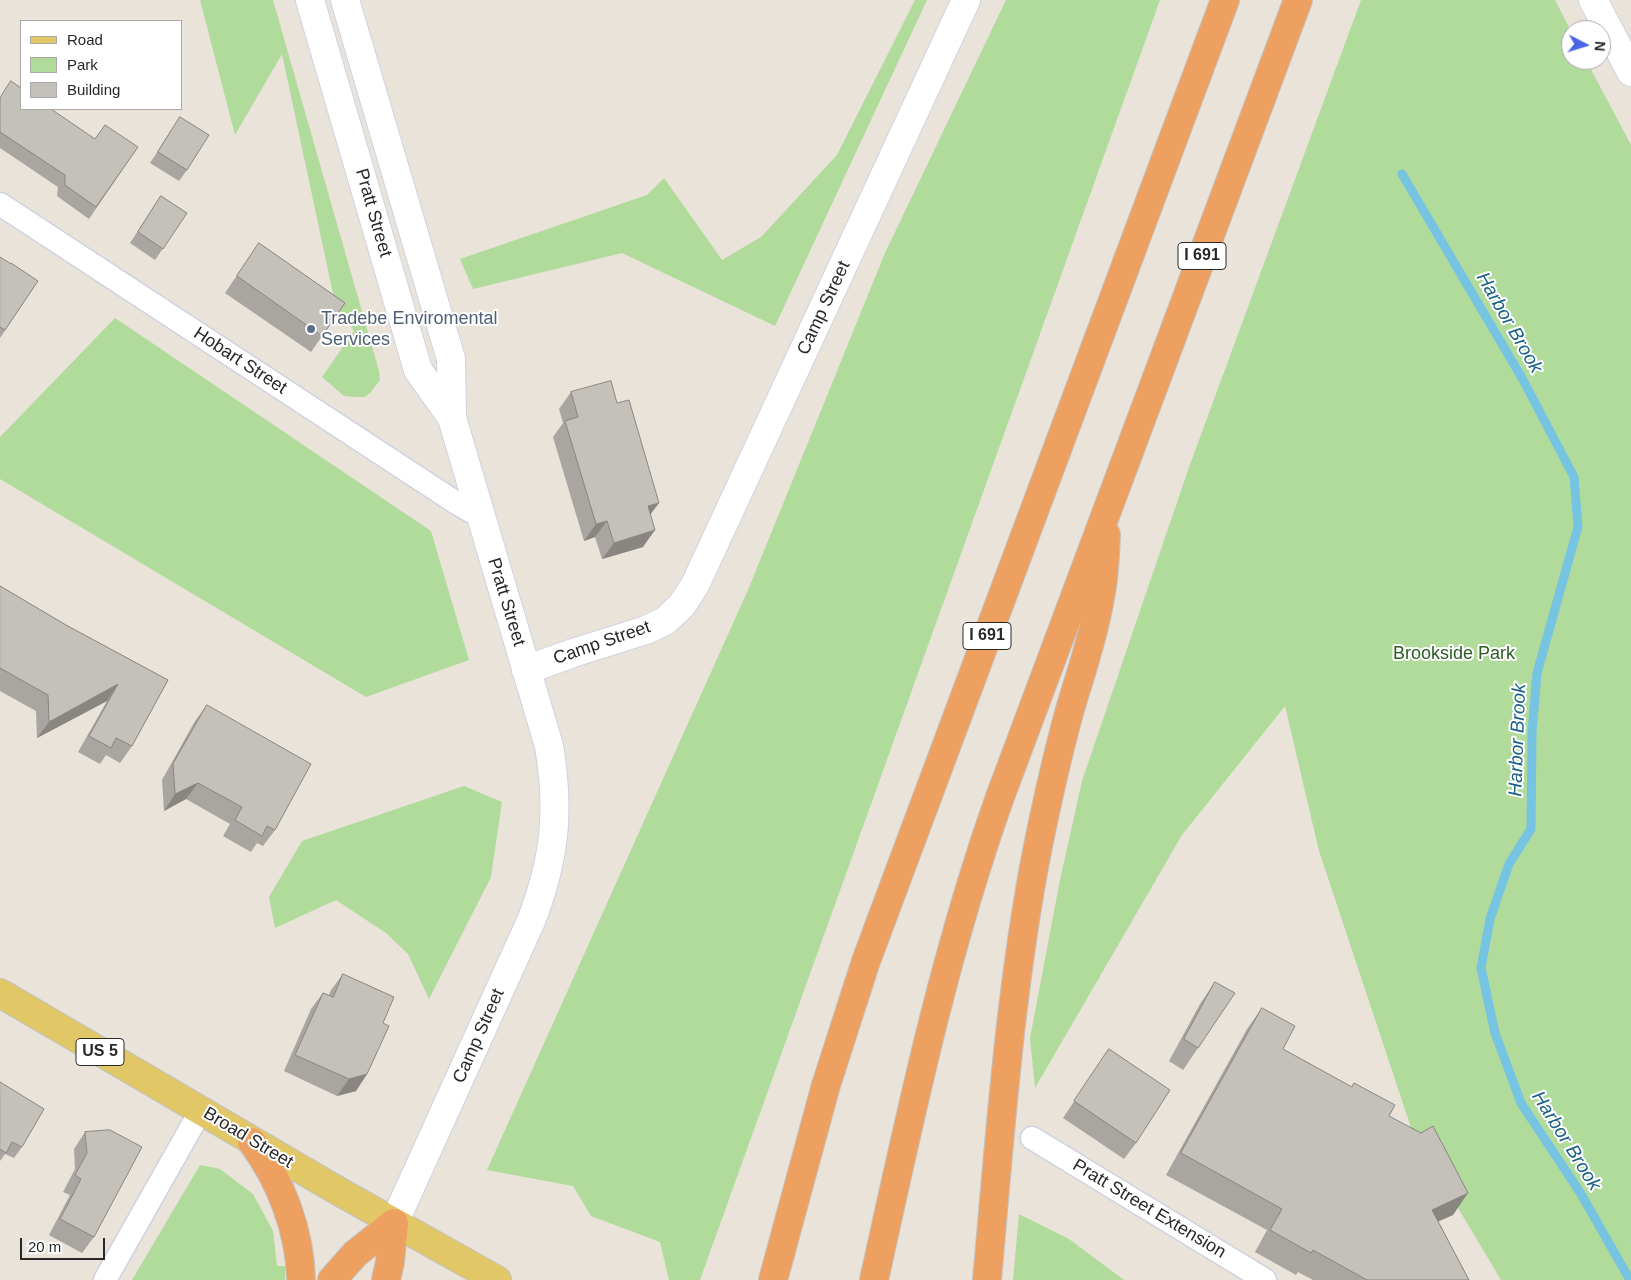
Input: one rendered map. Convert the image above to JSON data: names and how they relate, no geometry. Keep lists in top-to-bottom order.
{
  "streets": {
    "highway": ["I 691"],
    "main road": ["US 5", "Broad Street"],
    "street": [
      "Pratt Street",
      "Camp Street",
      "Hobart Street",
      "Pratt Street Extension"
    ]
  },
  "crossings": [
    ["Pratt Street", "Camp Street"],
    ["Pratt Street", "Hobart Street"],
    ["Camp Street", "Broad Street"]
  ],
  "water": ["Harbor Brook"],
  "parks": ["Brookside Park"],
  "places": ["Tradebe Enviromental Services"],
  "legend": ["Road", "Park", "Building"],
  "scale_bar": "20 m",
  "north": "right"
}
